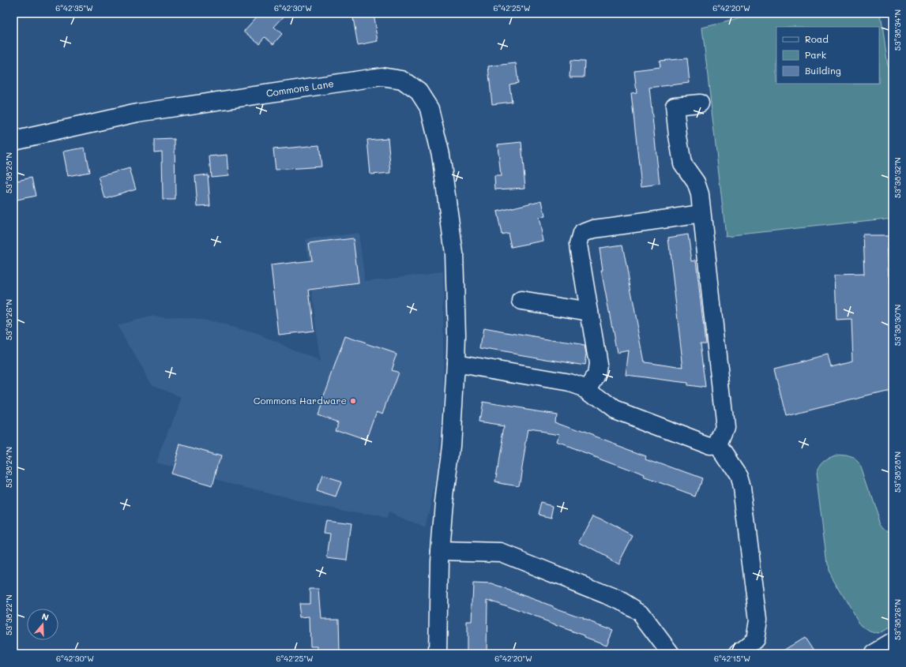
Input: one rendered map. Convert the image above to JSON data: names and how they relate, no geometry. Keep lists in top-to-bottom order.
{
  "streets": {
    "street": ["Commons Lane"]
  },
  "places": ["Commons Hardware"],
  "legend": ["Road", "Park", "Building"],
  "north": "top",
  "coordinates": [
    "6°42'35\"W",
    "6°42'30\"W",
    "6°42'25\"W",
    "6°42'20\"W",
    "53°38'34\"N",
    "53°38'28\"N",
    "53°38'32\"N",
    "53°38'26\"N",
    "53°38'30\"N",
    "53°38'24\"N",
    "53°38'22\"N",
    "6°42'15\"W"
  ]
}
